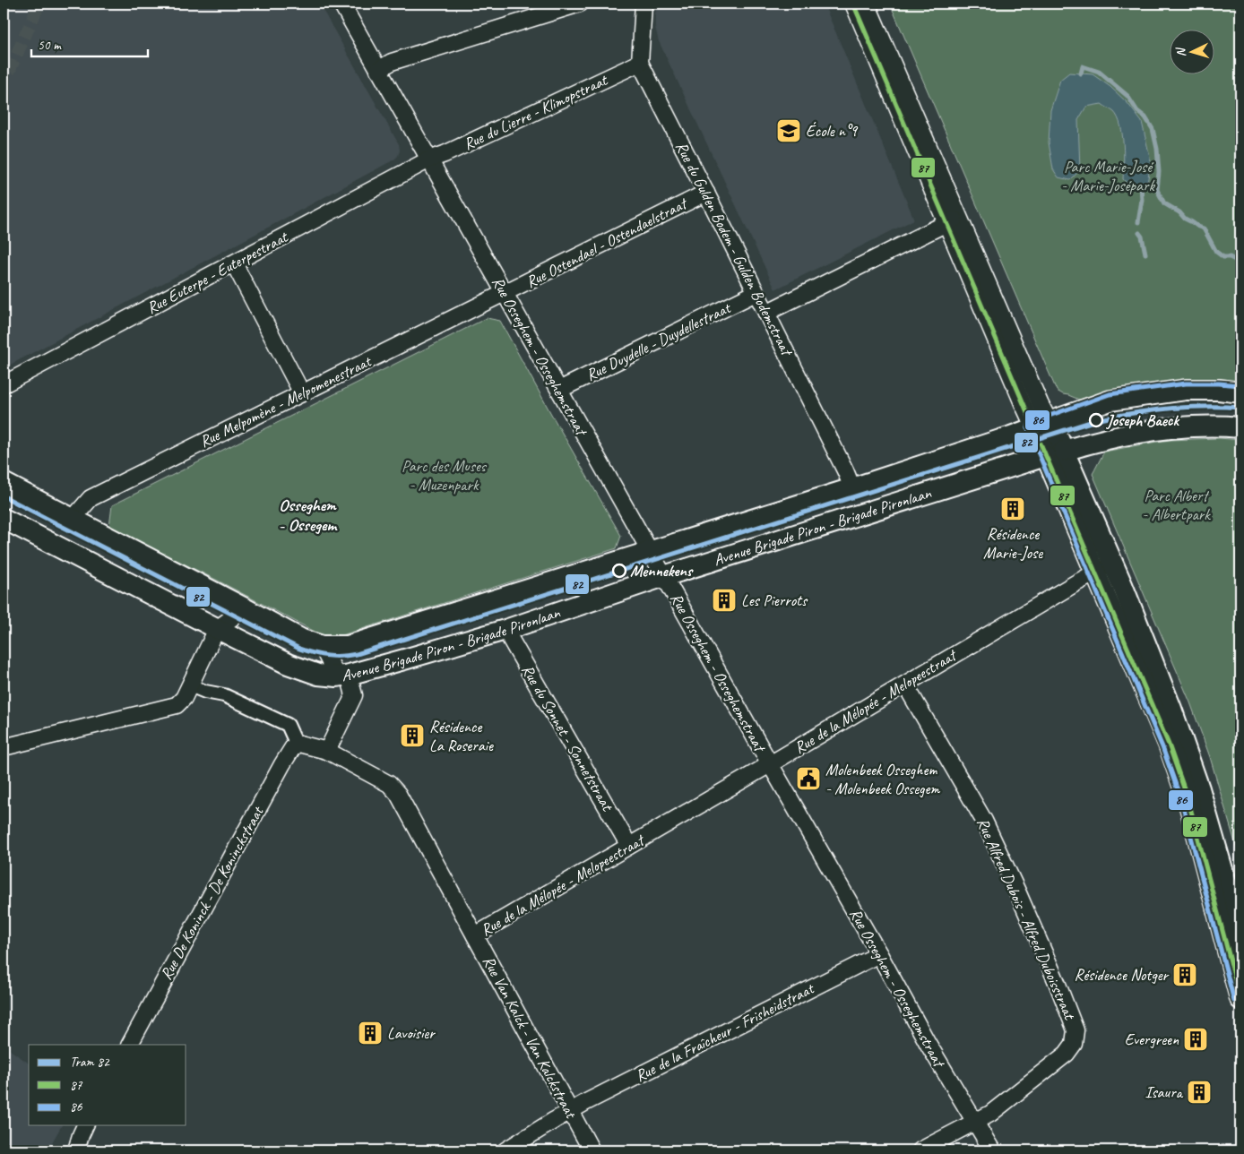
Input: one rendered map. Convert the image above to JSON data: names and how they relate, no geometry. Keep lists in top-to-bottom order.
{
  "streets": {
    "street": [
      "Rue du Lierre - Klimopstraat",
      "Rue Ostendael - Ostendaelstraat",
      "Rue du Gulden Bodem - Gulden Bodemstraat",
      "Rue Euterpe - Euterpestraat",
      "Rue Duydelle - Duydellestraat",
      "Rue Osseghem - Osseghemstraat",
      "Rue Melpomène - Melpomenestraat",
      "Avenue Brigade Piron - Brigade Pironlaan",
      "Rue de la Mélopée - Melopeestraat",
      "Rue du Sonnet - Sonnetstraat",
      "Rue De Koninck - De Koninckstraat",
      "Rue Alfred Dubois - Alfred Duboisstraat",
      "Rue de la Fraîcheur - Frisheidstraat",
      "Rue Van Kalck - Van Kalckstraat"
    ]
  },
  "crossings": [
    ["Rue du Lierre - Klimopstraat", "Rue du Gulden Bodem - Gulden Bodemstraat"],
    ["Rue du Lierre - Klimopstraat", "Rue Euterpe - Euterpestraat"],
    ["Rue du Lierre - Klimopstraat", "Rue Osseghem - Osseghemstraat"],
    ["Rue Ostendael - Ostendaelstraat", "Rue du Gulden Bodem - Gulden Bodemstraat"],
    ["Rue Ostendael - Ostendaelstraat", "Rue Osseghem - Osseghemstraat"],
    ["Rue Ostendael - Ostendaelstraat", "Rue Melpomène - Melpomenestraat"],
    ["Rue du Gulden Bodem - Gulden Bodemstraat", "Rue Duydelle - Duydellestraat"],
    ["Rue du Gulden Bodem - Gulden Bodemstraat", "Avenue Brigade Piron - Brigade Pironlaan"],
    ["Rue Euterpe - Euterpestraat", "Rue Osseghem - Osseghemstraat"],
    ["Rue Duydelle - Duydellestraat", "Rue Osseghem - Osseghemstraat"],
    ["Rue Osseghem - Osseghemstraat", "Rue Melpomène - Melpomenestraat"],
    ["Rue Osseghem - Osseghemstraat", "Avenue Brigade Piron - Brigade Pironlaan"],
    ["Rue Osseghem - Osseghemstraat", "Rue de la Mélopée - Melopeestraat"],
    ["Rue Osseghem - Osseghemstraat", "Rue Alfred Dubois - Alfred Duboisstraat"],
    ["Rue Osseghem - Osseghemstraat", "Rue de la Fraîcheur - Frisheidstraat"],
    ["Rue Melpomène - Melpomenestraat", "Avenue Brigade Piron - Brigade Pironlaan"],
    ["Avenue Brigade Piron - Brigade Pironlaan", "Rue du Sonnet - Sonnetstraat"],
    ["Rue de la Mélopée - Melopeestraat", "Rue du Sonnet - Sonnetstraat"],
    ["Rue de la Mélopée - Melopeestraat", "Rue Alfred Dubois - Alfred Duboisstraat"],
    ["Rue de la Mélopée - Melopeestraat", "Rue Van Kalck - Van Kalckstraat"],
    ["Rue de la Fraîcheur - Frisheidstraat", "Rue Van Kalck - Van Kalckstraat"]
  ],
  "districts": ["Osseghem - Ossegem"],
  "parks": ["Parc Marie-José - Marie-Josépark", "Parc des Muses - Muzenpark", "Parc Albert - Albertpark"],
  "places": {
    "school or university": ["École n°9"],
    "other": ["Joseph Baeck", "Mennekens"],
    "building": [
      "Résidence Marie-Jose",
      "Les Pierrots",
      "Résidence La Roseraie",
      "Résidence Notger",
      "Lavoisier",
      "Evergreen",
      "Isaura"
    ],
    "public building": ["Molenbeek Osseghem - Molenbeek Ossegem"]
  },
  "lines": ["transit line 87", "transit line 86", "tram line 82"],
  "legend": ["Tram 82", "87", "86"],
  "scale_bar": "50 m",
  "north": "left"
}
